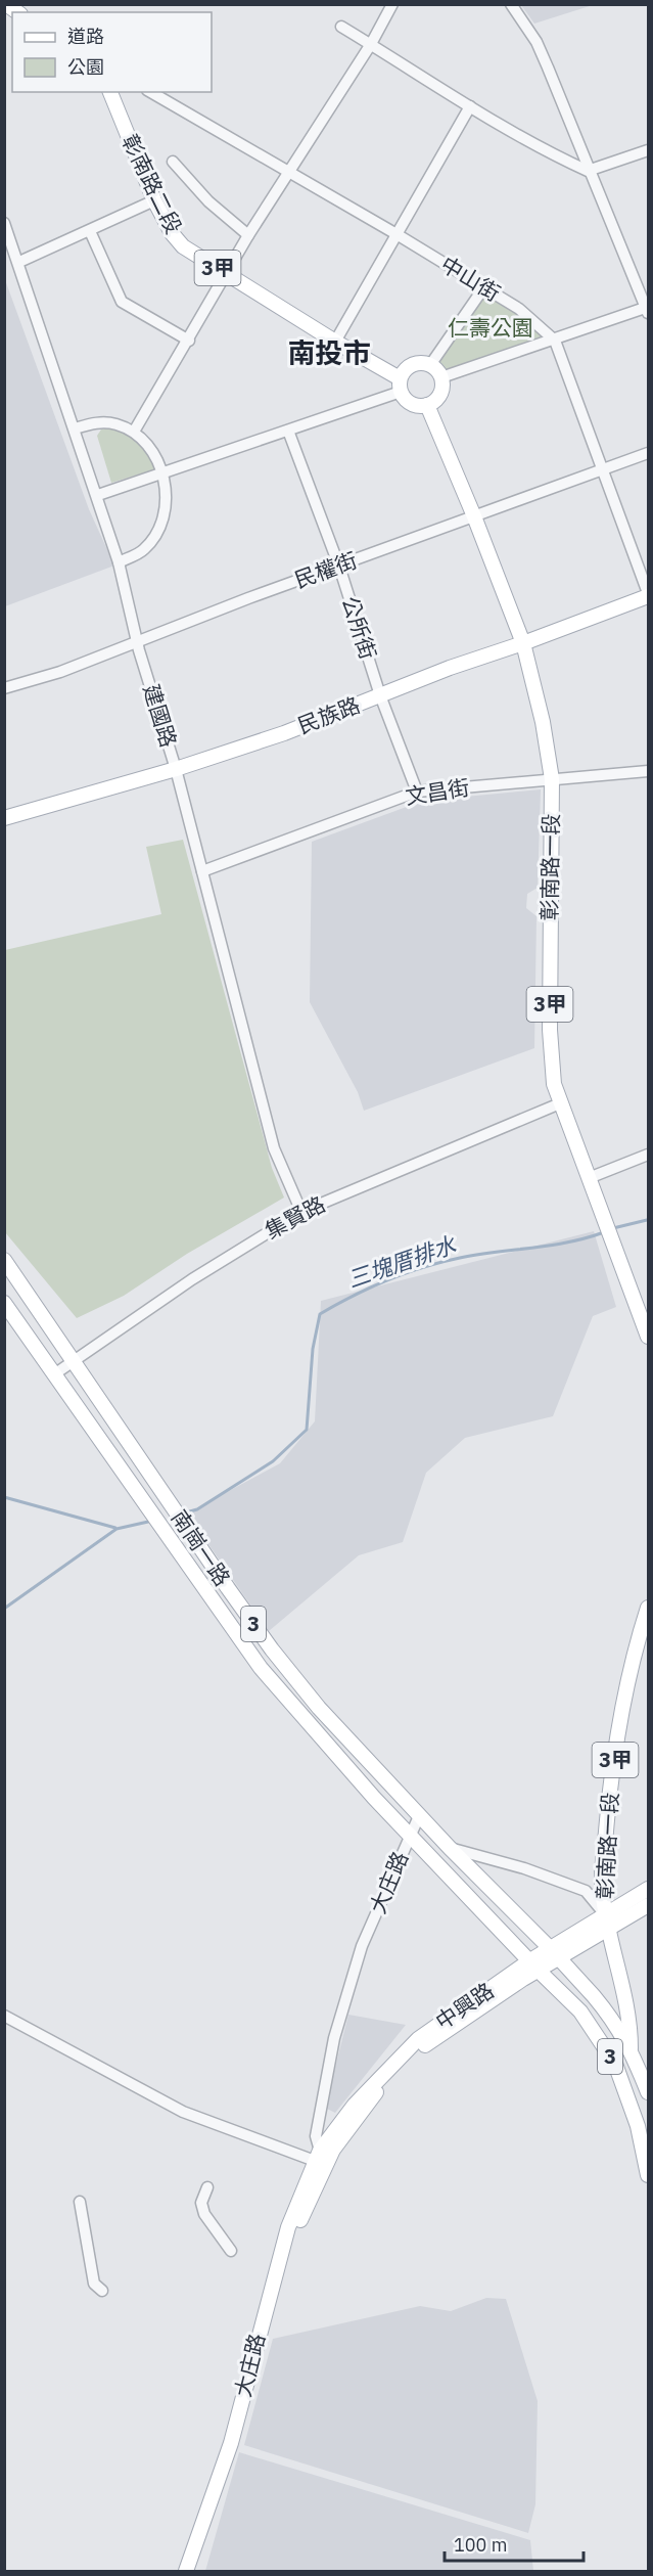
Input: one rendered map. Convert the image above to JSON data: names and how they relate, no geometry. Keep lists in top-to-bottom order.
{
  "streets": {
    "main road": [
      "彰南路二段",
      "3甲",
      "民族路",
      "彰南路一段",
      "南崗一路",
      "3",
      "大庄路",
      "中興路"
    ],
    "street": [
      "中山街",
      "民權街",
      "公所街",
      "建國路",
      "文昌街",
      "集賢路"
    ]
  },
  "crossings": [
    ["彰南路二段", "3甲"],
    ["3甲", "民權街"],
    ["3甲", "彰南路一段"],
    ["中山街", "民權街"],
    ["中山街", "民族路"],
    ["民權街", "公所街"],
    ["民權街", "建國路"],
    ["民權街", "彰南路一段"],
    ["公所街", "民族路"],
    ["公所街", "文昌街"],
    ["建國路", "民族路"],
    ["建國路", "文昌街"],
    ["建國路", "集賢路"],
    ["民族路", "彰南路一段"],
    ["文昌街", "彰南路一段"],
    ["彰南路一段", "集賢路"],
    ["彰南路一段", "南崗一路"],
    ["彰南路一段", "中興路"],
    ["集賢路", "南崗一路"],
    ["南崗一路", "3"],
    ["南崗一路", "大庄路"],
    ["南崗一路", "中興路"],
    ["3", "中興路"],
    ["大庄路", "中興路"]
  ],
  "districts": ["南投市"],
  "water": ["三塊厝排水"],
  "parks": ["仁壽公園"],
  "legend": ["道路", "公園"],
  "scale_bar": "100 m"
}
